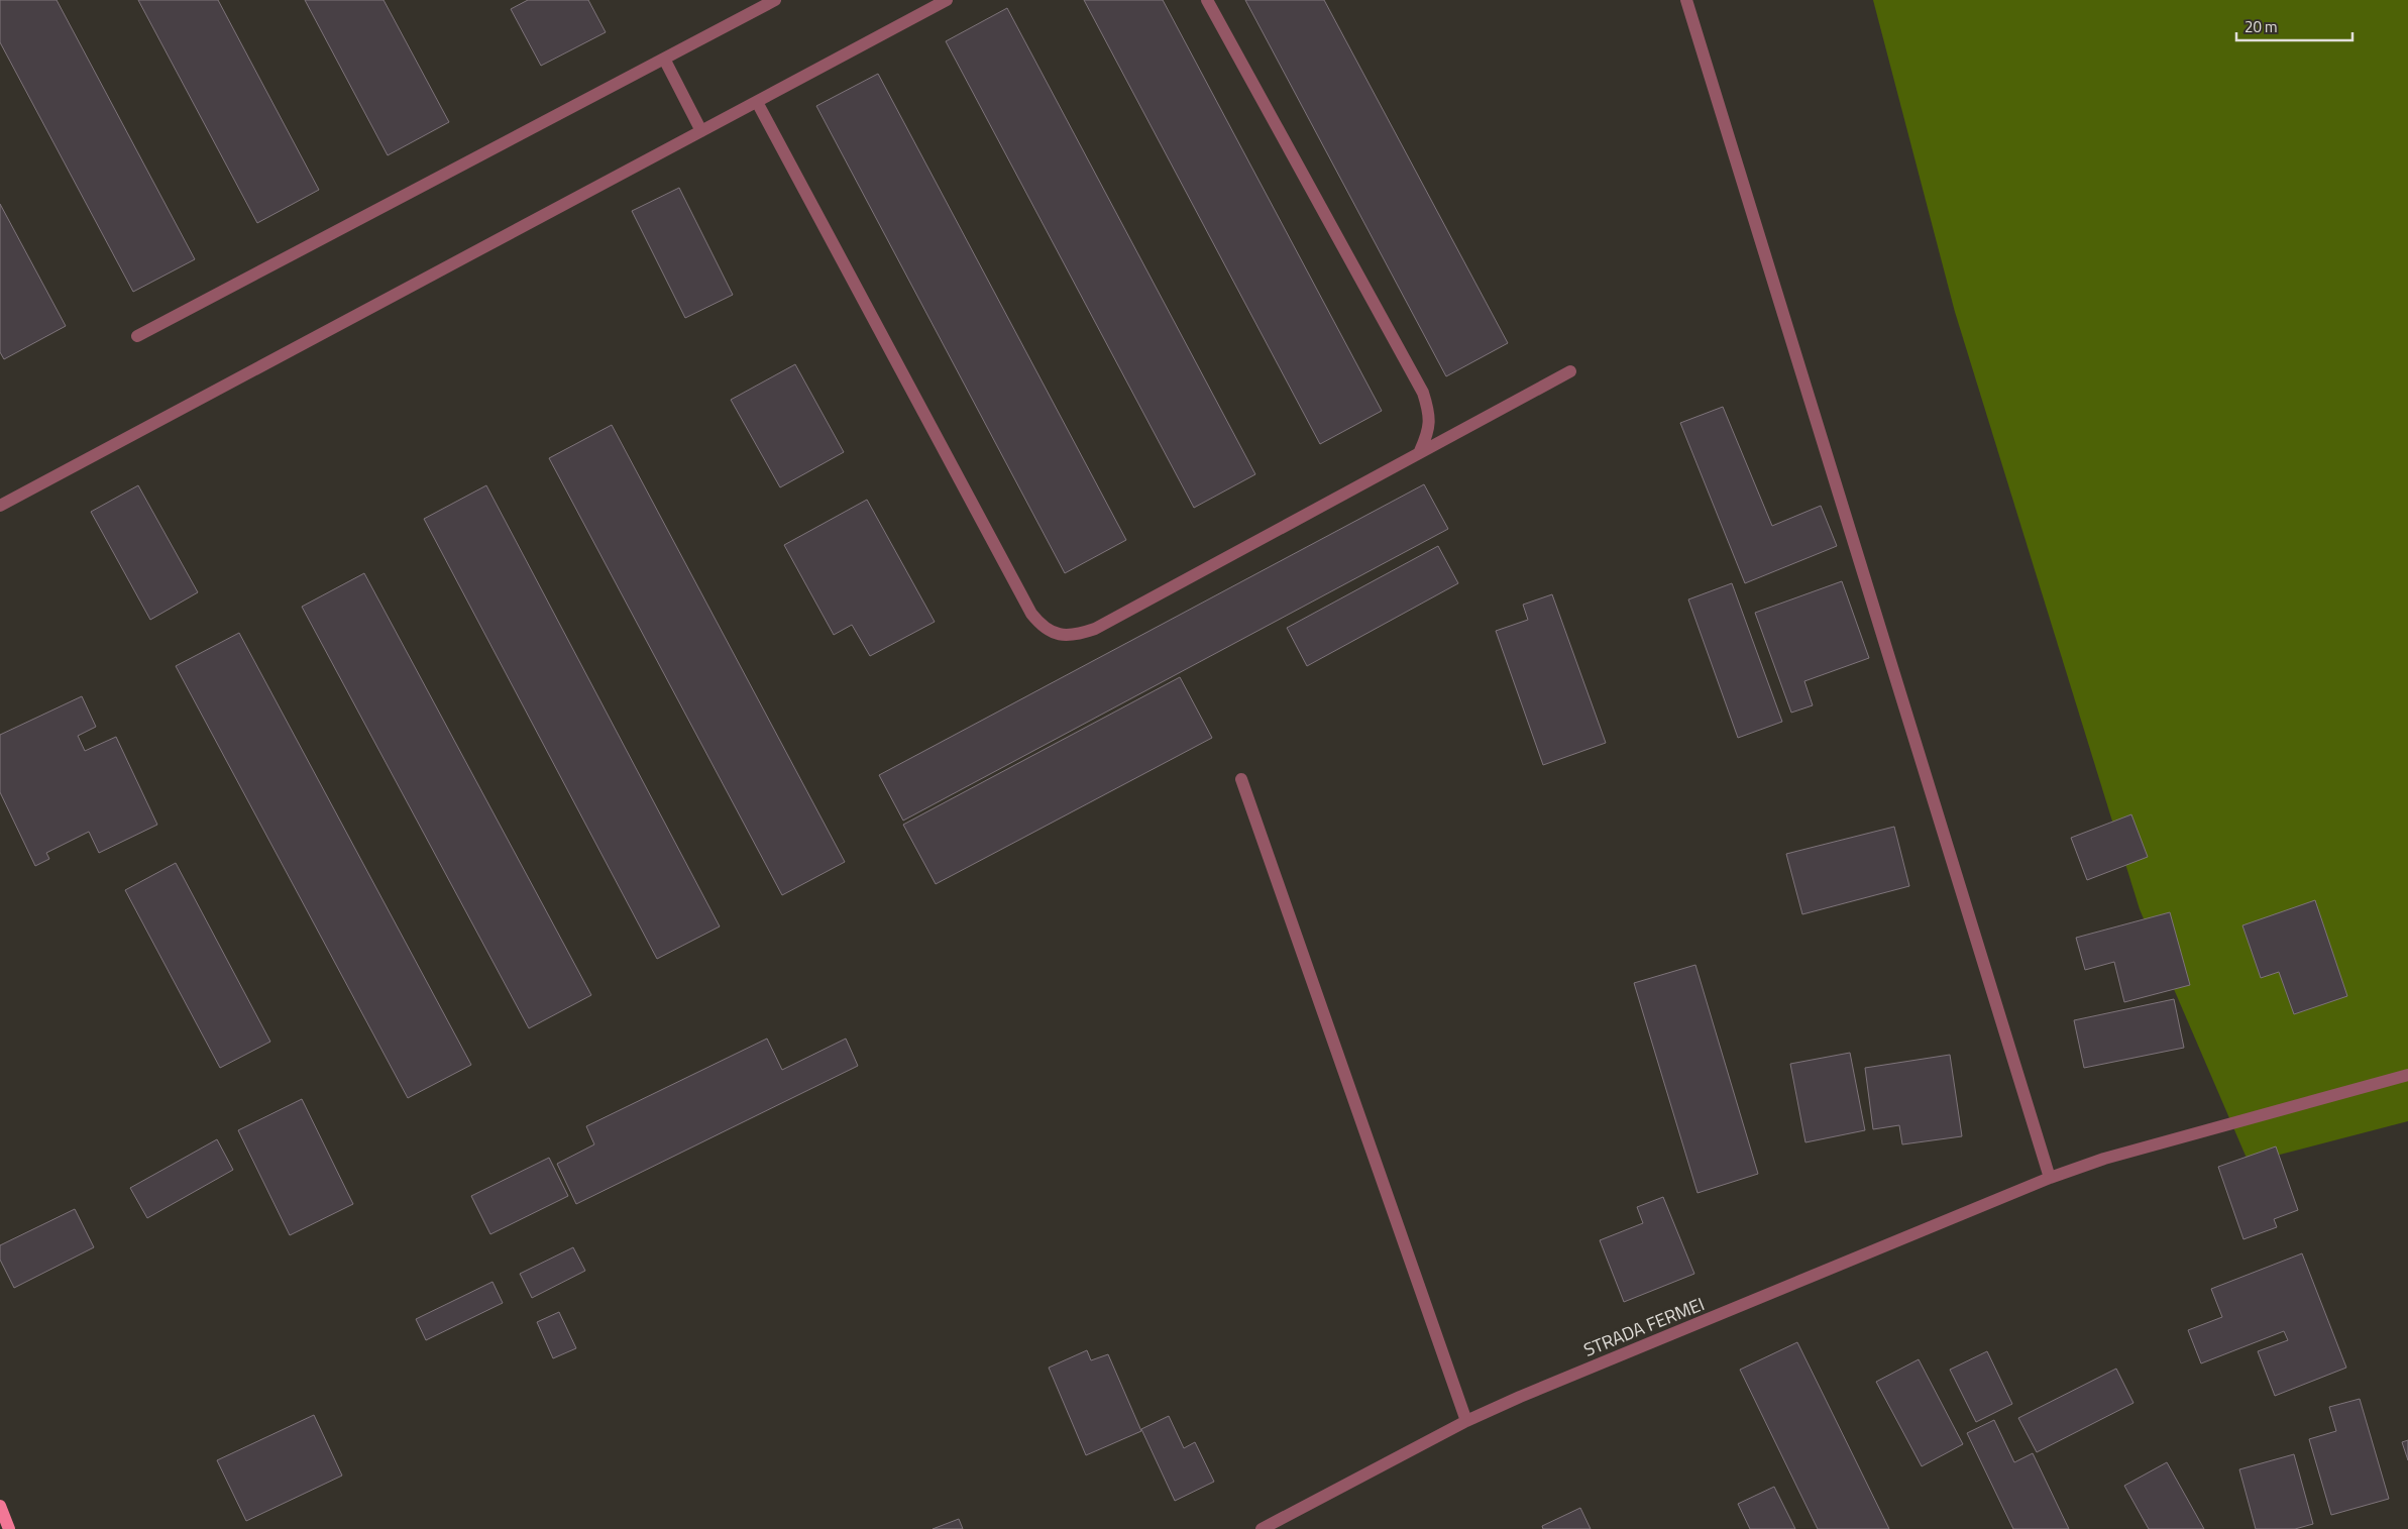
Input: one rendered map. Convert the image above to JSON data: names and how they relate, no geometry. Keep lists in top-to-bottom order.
{
  "streets": {
    "street": ["STRADA FERMEI"]
  },
  "scale_bar": "20 m"
}
